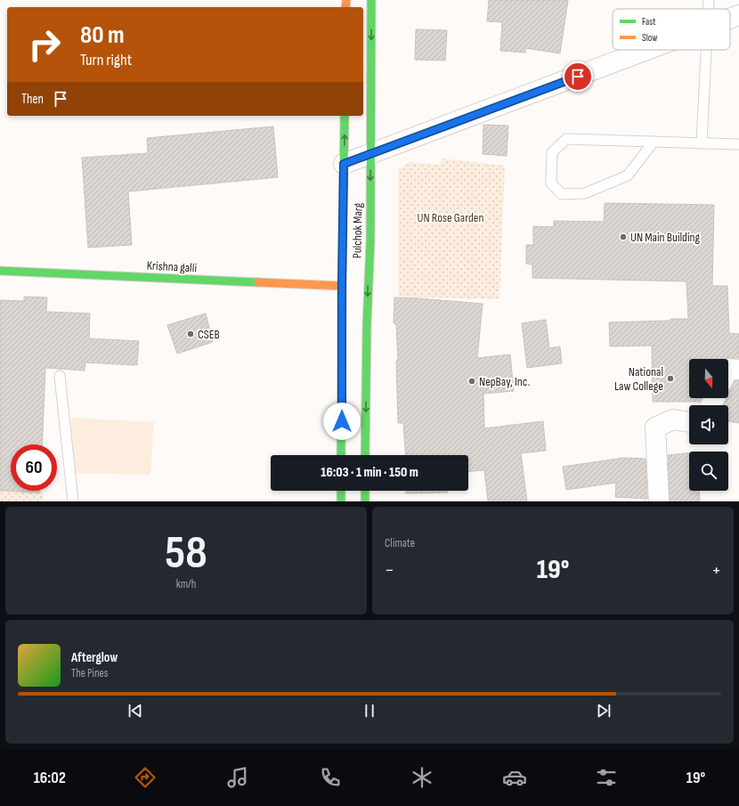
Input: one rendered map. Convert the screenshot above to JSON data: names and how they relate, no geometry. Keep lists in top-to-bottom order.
{
  "streets": {
    "main road": ["Pulchok Marg", "Krishna galli"]
  },
  "crossings": [
    ["Pulchok Marg", "Krishna galli"]
  ],
  "parks": ["UN Rose Garden"],
  "places": [
    "UN Main Building",
    "CSEB",
    "National Law College",
    "NepBay, Inc."
  ],
  "legend": ["Fast", "Slow"],
  "north": "bottom",
  "page": {
    "turn": ["80 m", "Turn right"],
    "then": "Then",
    "limit": "60",
    "trip": "16:03 · 1 min · 150 m",
    "tile": [
      ["58", "km/h"],
      "Climate"
    ],
    "heat": ["−", "19°", "+"],
    "song": ["Afterglow", "The Pines"],
    "tabs": ["16:02", "19°"]
  }
}
